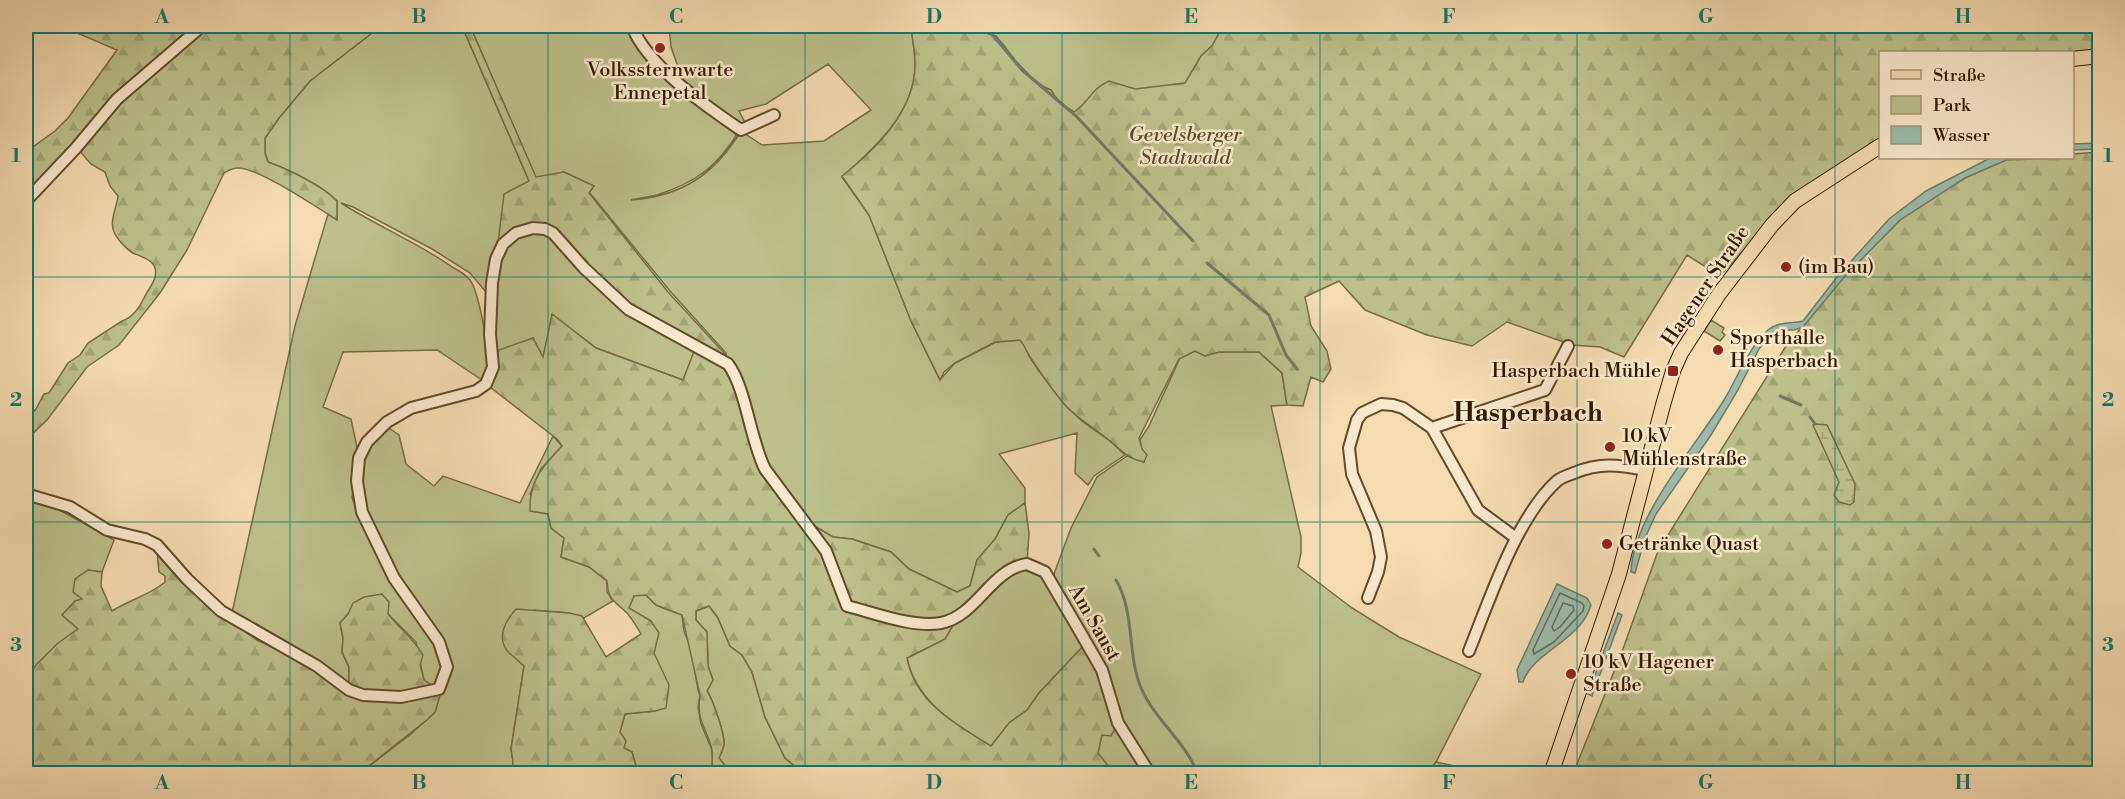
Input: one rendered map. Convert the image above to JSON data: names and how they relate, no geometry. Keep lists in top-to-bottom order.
{
  "streets": {
    "main road": ["Hagener Straße"],
    "street": ["Am Saust"]
  },
  "districts": ["Hasperbach"],
  "parks": ["Gevelsberger Stadtwald"],
  "places": {
    "other": [
      "Volkssternwarte Ennepetal",
      "(im Bau)",
      "Sporthalle Hasperbach",
      "10 kV Mühlenstraße",
      "Getränke Quast",
      "10 kV Hagener Straße"
    ],
    "transit": ["Hasperbach Mühle"]
  },
  "legend": ["Straße", "Park", "Wasser"],
  "grid": {
    "columns": [
      "A",
      "B",
      "C",
      "D",
      "E",
      "F",
      "G",
      "H"
    ],
    "rows": ["1", "2", "3"]
  }
}
